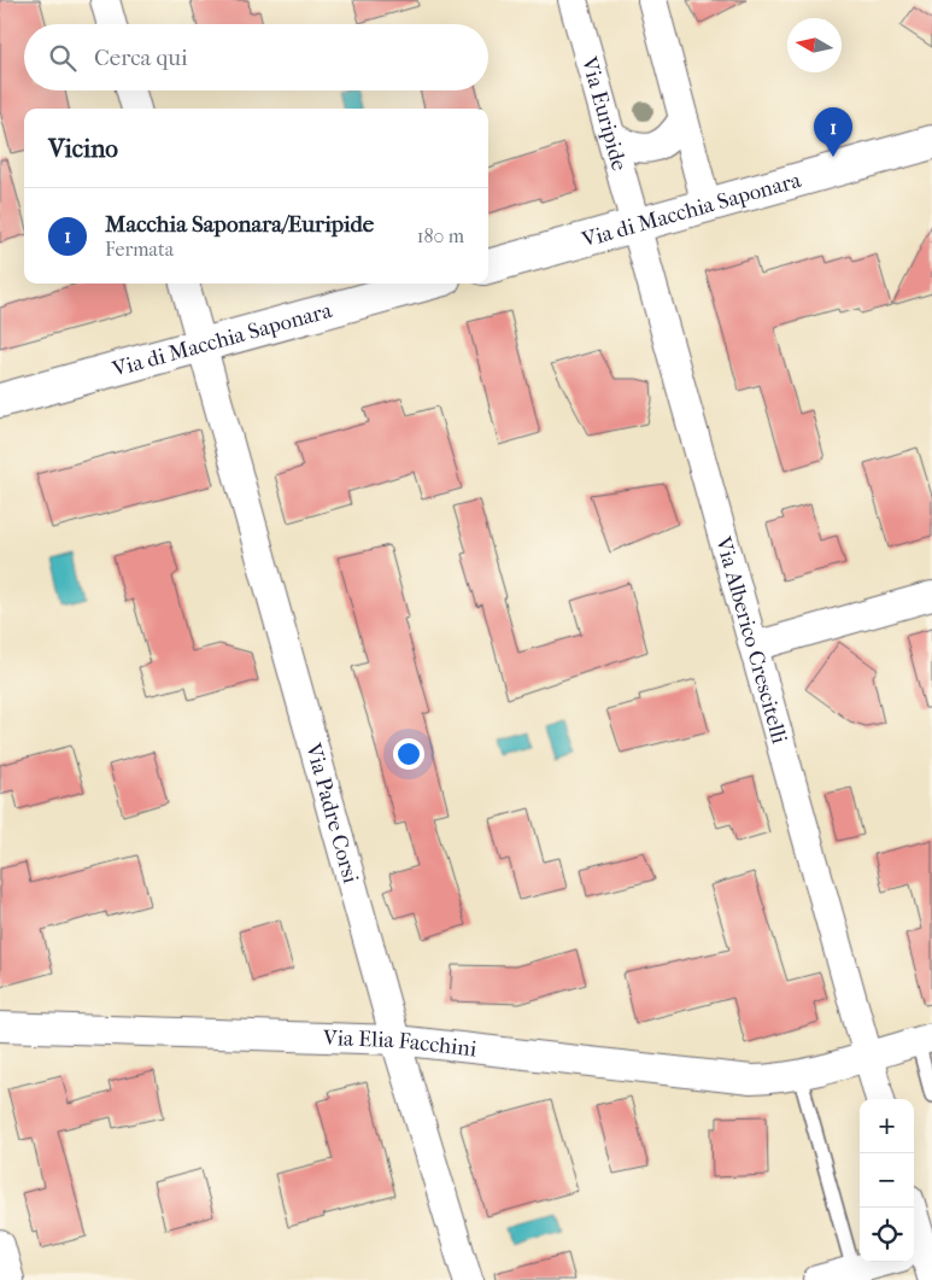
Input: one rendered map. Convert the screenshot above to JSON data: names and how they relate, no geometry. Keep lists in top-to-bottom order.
{
  "streets": {
    "street": [
      "Via Euripide",
      "Via di Macchia Saponara",
      "Via Alberico Crescitelli",
      "Via Padre Corsi",
      "Via Elia Facchini"
    ]
  },
  "crossings": [
    ["Via Euripide", "Via di Macchia Saponara"],
    ["Via Euripide", "Via Alberico Crescitelli"],
    ["Via di Macchia Saponara", "Via Alberico Crescitelli"],
    ["Via di Macchia Saponara", "Via Padre Corsi"],
    ["Via Alberico Crescitelli", "Via Elia Facchini"],
    ["Via Padre Corsi", "Via Elia Facchini"]
  ],
  "north": "left",
  "page": {
    "search": "Cerca qui",
    "pins": "1",
    "heading": "Vicino",
    "list": [
      {
        "mark": "1",
        "name": "Macchia Saponara/Euripide",
        "note": "Fermata",
        "value": "180 m"
      }
    ],
    "map_buttons": ["+", "−"]
  }
}
